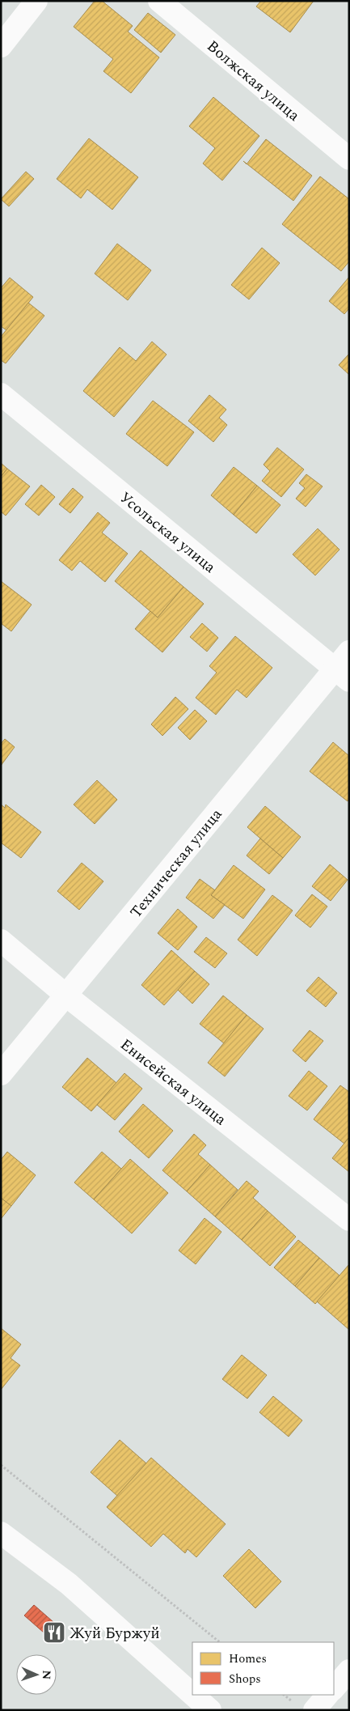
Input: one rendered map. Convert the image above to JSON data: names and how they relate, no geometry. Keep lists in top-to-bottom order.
{
  "streets": {
    "street": [
      "Волжская улица",
      "Усольская улица",
      "Техническая улица",
      "Енисейская улица"
    ]
  },
  "crossings": [
    ["Усольская улица", "Техническая улица"],
    ["Техническая улица", "Енисейская улица"]
  ],
  "places": {
    "restaurant": ["Жуй Буржуй"]
  },
  "legend": ["Homes", "Shops"],
  "north": "right"
}
